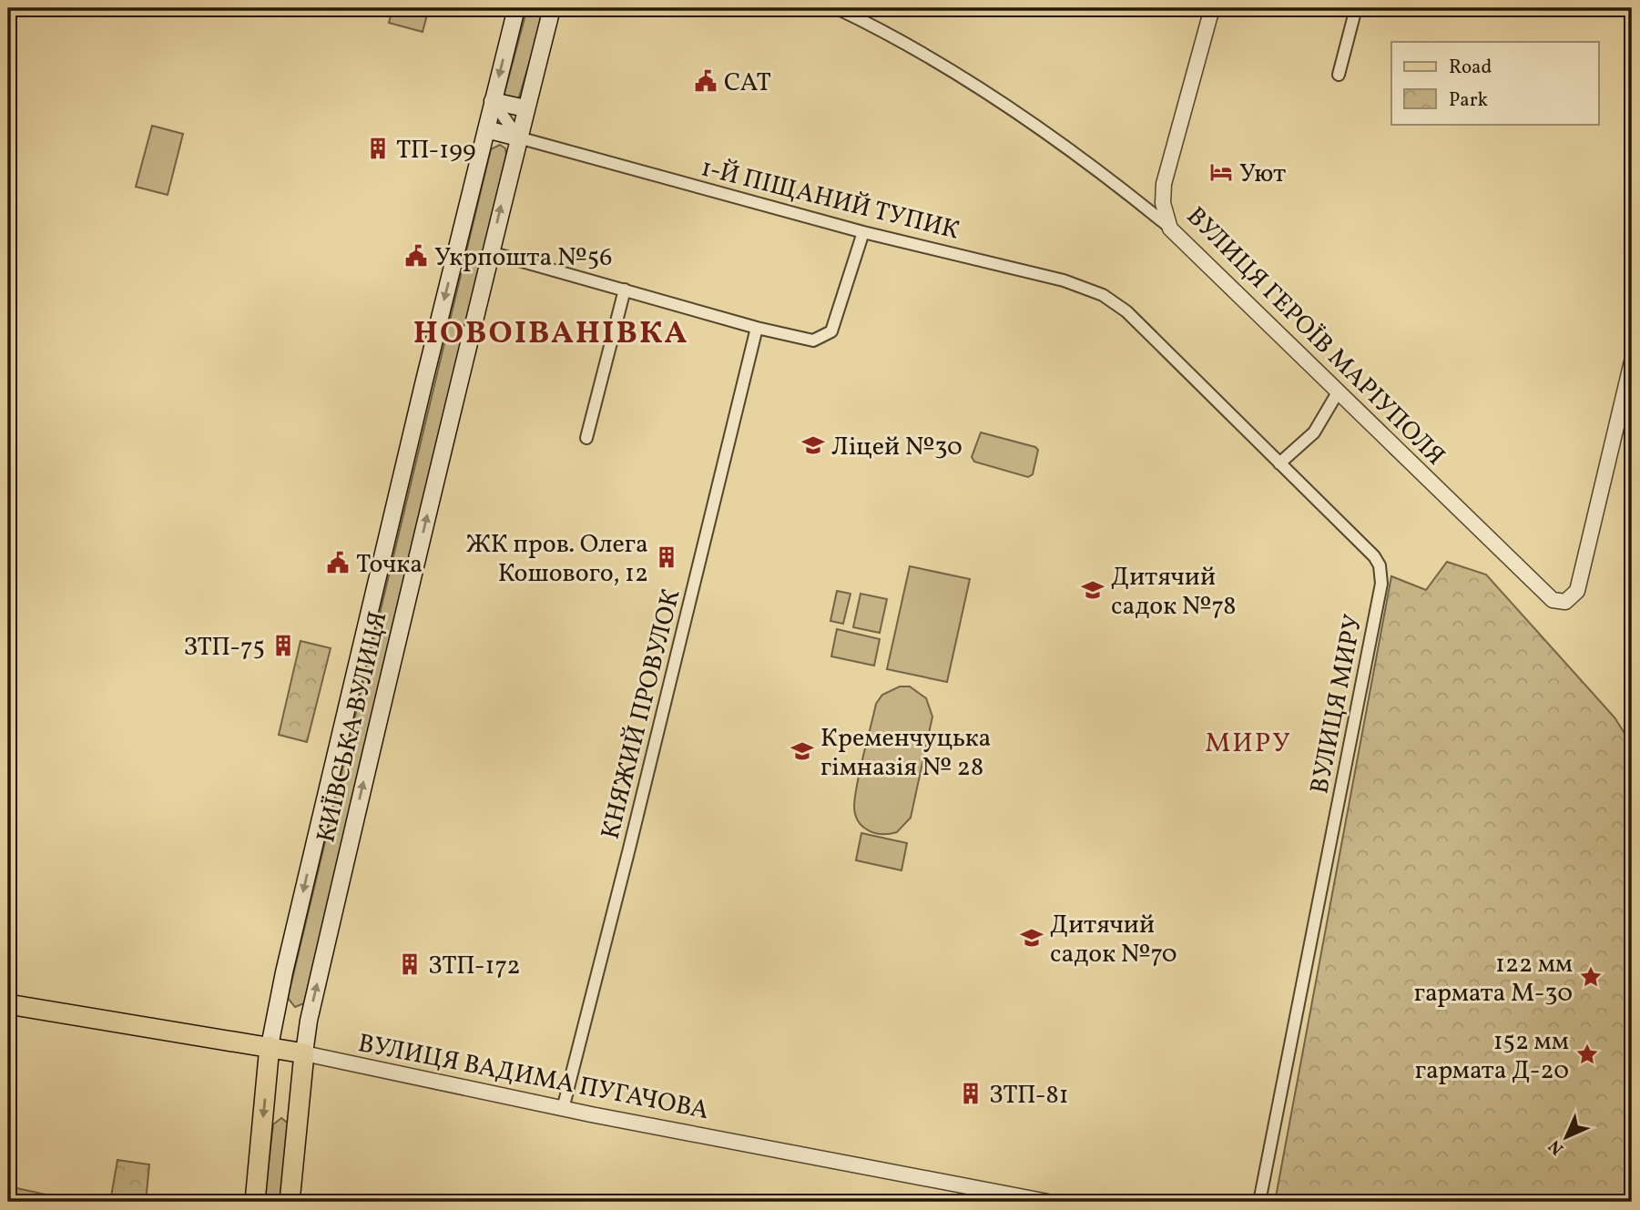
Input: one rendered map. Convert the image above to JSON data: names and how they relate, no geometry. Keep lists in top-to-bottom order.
{
  "streets": {
    "main road": ["КИЇВСЬКА ВУЛИЦЯ", "ВУЛИЦЯ ВАДИМА ПУГАЧОВА"],
    "street": [
      "1-Й ПІЩАНИЙ ТУПИК",
      "ВУЛИЦЯ ГЕРОЇВ МАРІУПОЛЯ",
      "ВУЛИЦЯ МИРУ",
      "КНЯЖИЙ ПРОВУЛОК"
    ]
  },
  "crossings": [
    ["1-Й ПІЩАНИЙ ТУПИК", "ВУЛИЦЯ МИРУ"],
    ["1-Й ПІЩАНИЙ ТУПИК", "КИЇВСЬКА ВУЛИЦЯ"],
    ["КНЯЖИЙ ПРОВУЛОК", "ВУЛИЦЯ ВАДИМА ПУГАЧОВА"],
    ["КИЇВСЬКА ВУЛИЦЯ", "ВУЛИЦЯ ВАДИМА ПУГАЧОВА"]
  ],
  "districts": ["НОВОІВАНІВКА", "МИРУ"],
  "places": {
    "public building": ["САТ", "Укрпошта №56", "Точка"],
    "building": [
      "ТП-199",
      "ЖК пров. Олега Кошового, 12",
      "ЗТП-75",
      "ЗТП-172",
      "ЗТП-81"
    ],
    "hotel": ["Уют"],
    "school or university": [
      "Ліцей №30",
      "Дитячий садок №78",
      "Кременчуцька гімназія № 28",
      "Дитячий садок №70"
    ],
    "place": ["122 мм гармата М-30", "152 мм гармата Д-20"]
  },
  "legend": ["Road", "Park"],
  "north": "bottom left"
}
